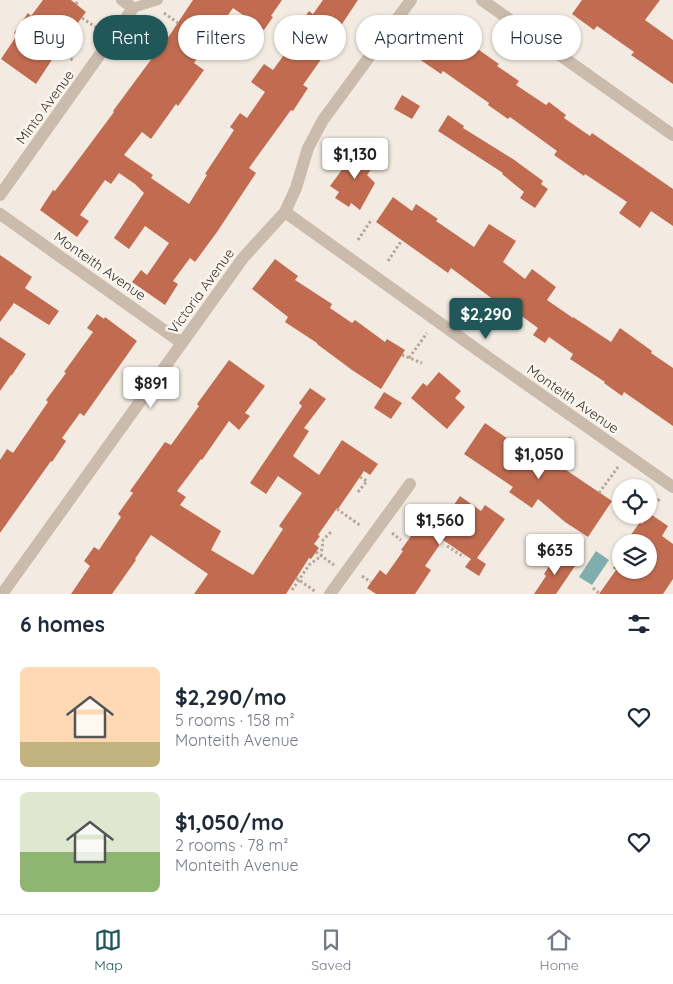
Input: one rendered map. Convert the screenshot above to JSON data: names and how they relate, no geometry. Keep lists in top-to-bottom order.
{
  "streets": {
    "street": ["Minto Avenue", "Monteith Avenue", "Victoria Avenue"]
  },
  "crossings": [
    ["Monteith Avenue", "Victoria Avenue"]
  ],
  "page": {
    "chip": [
      "Buy",
      "Rent",
      "Filters",
      "New",
      "Apartment",
      "House"
    ],
    "price": [
      "$1,130",
      "$2,290",
      "$891",
      "$1,050",
      "$1,560",
      "$635"
    ],
    "heading": "6 homes",
    "list": [
      {
        "name": "$2,290/mo",
        "note": "5 rooms · 158 m² · Monteith Avenue"
      },
      {
        "name": "$1,050/mo",
        "note": "2 rooms · 78 m² · Monteith Avenue"
      }
    ],
    "tabs": ["Map", "Saved", "Home"]
  }
}
